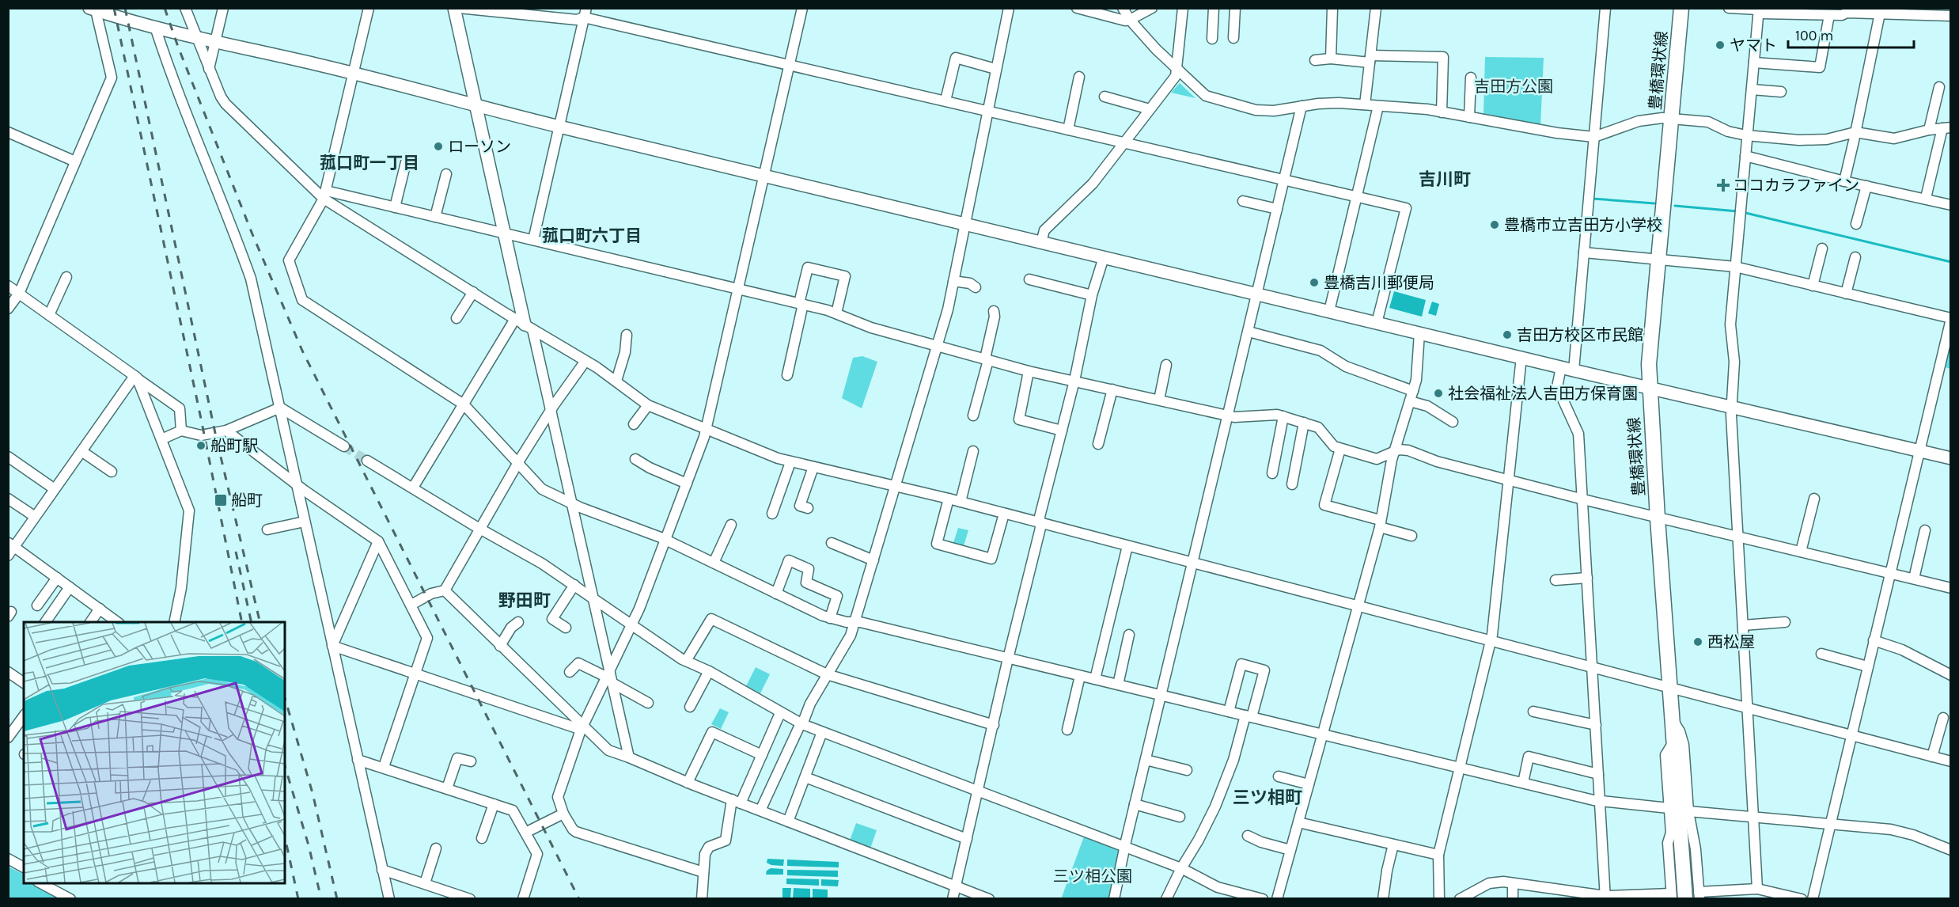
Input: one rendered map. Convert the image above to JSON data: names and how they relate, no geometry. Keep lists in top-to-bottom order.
{
  "streets": {
    "main road": ["豊橋環状線"]
  },
  "districts": [
    "菰口町一丁目",
    "吉川町",
    "菰口町六丁目",
    "野田町",
    "三ツ相町"
  ],
  "parks": ["吉田方公園", "三ツ相公園"],
  "places": {
    "other": [
      "ヤマト",
      "ローソン",
      "豊橋市立吉田方小学校",
      "豊橋吉川郵便局",
      "吉田方校区市民館",
      "社会福祉法人吉田方保育園",
      "船町駅",
      "西松屋"
    ],
    "health": ["ココカラファイン"],
    "transit": ["船町"]
  },
  "scale_bar": "100 m"
}
